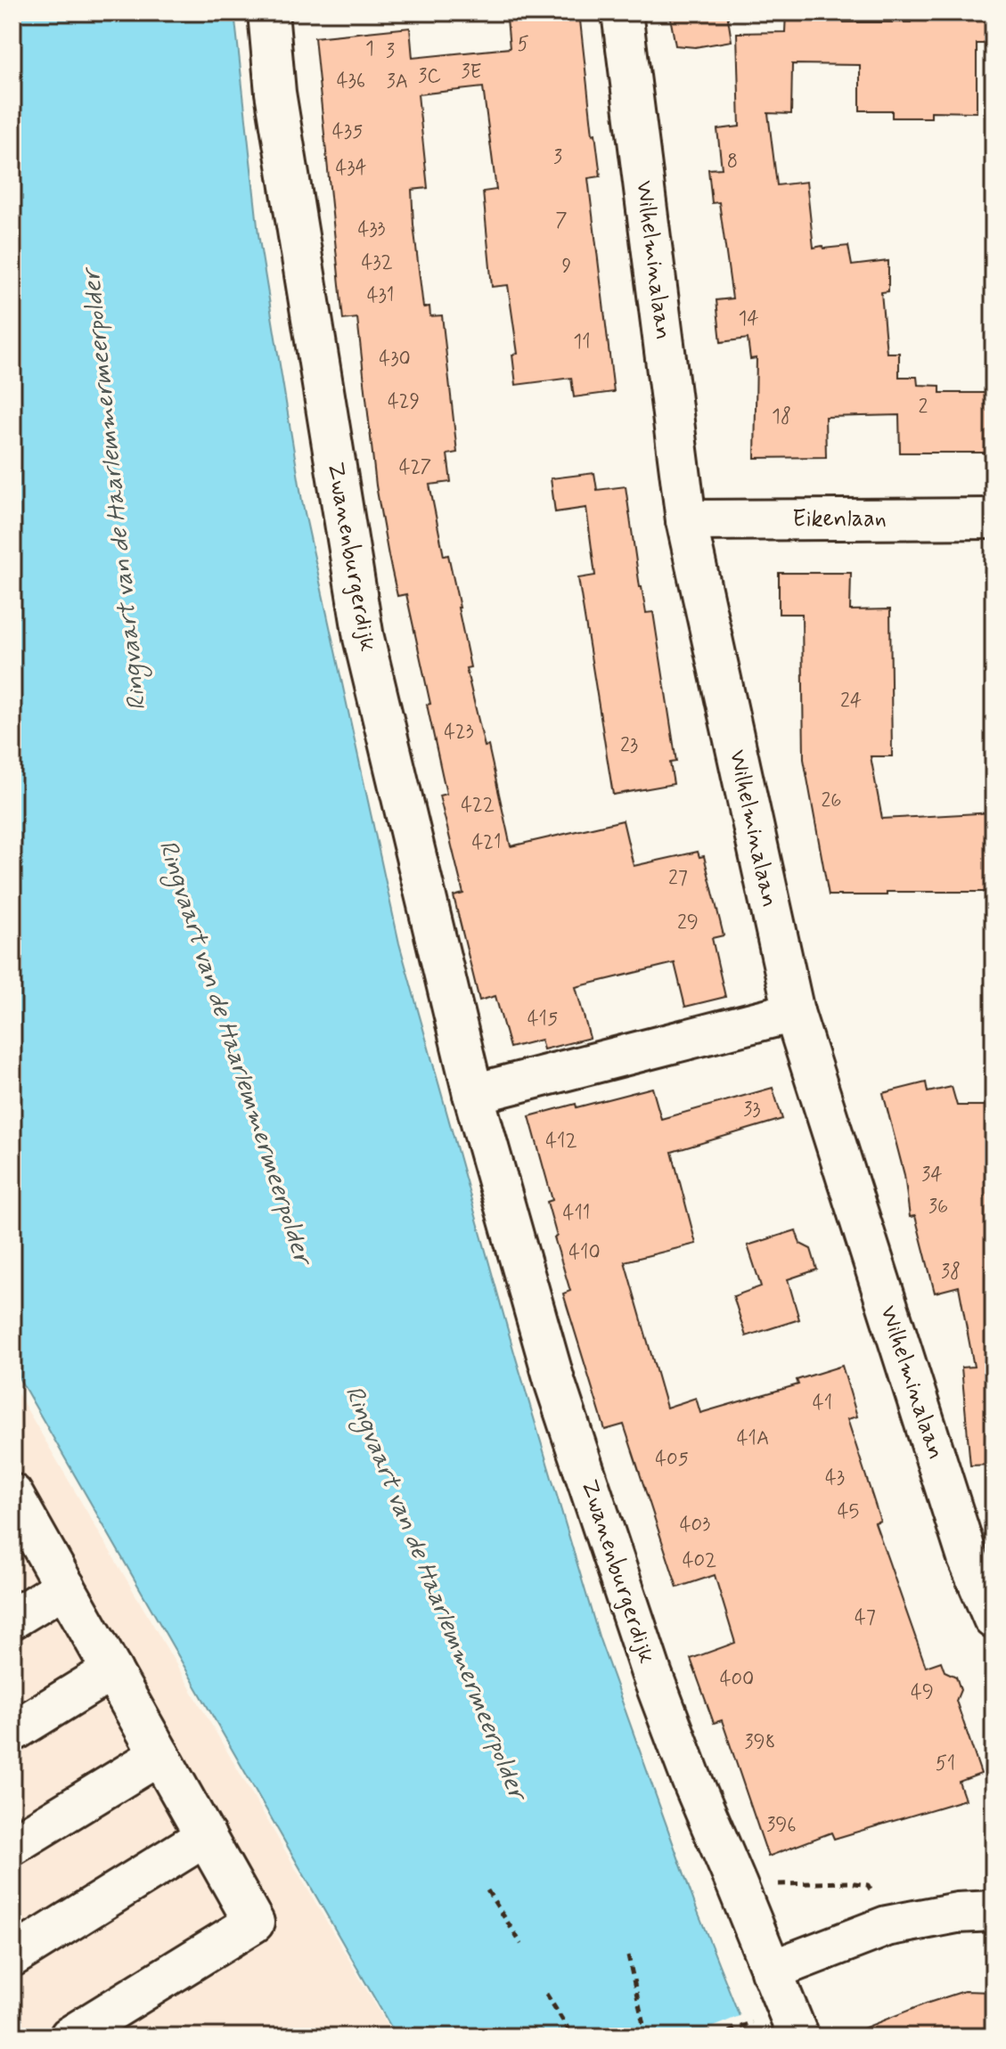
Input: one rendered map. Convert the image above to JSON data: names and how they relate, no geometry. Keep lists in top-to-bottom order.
{
  "streets": {
    "street": ["Wilhelminalaan", "Eikenlaan", "Zwanenburgerdijk"]
  },
  "crossings": [
    ["Wilhelminalaan", "Eikenlaan"]
  ],
  "water": ["Ringvaart van de Haarlemmermeerpolder"],
  "house_numbers": [
    "5",
    "1",
    "3",
    "3E",
    "3C",
    "436",
    "3A",
    "435",
    "3",
    "8",
    "434",
    "7",
    "433",
    "432",
    "9",
    "431",
    "14",
    "11",
    "430",
    "429",
    "2",
    "18",
    "427",
    "24",
    "423",
    "23",
    "26",
    "422",
    "421",
    "27",
    "29",
    "415",
    "33",
    "412",
    "34",
    "36",
    "411",
    "410",
    "38",
    "41",
    "41A",
    "405",
    "43",
    "45",
    "403",
    "402",
    "47",
    "400",
    "49",
    "398",
    "51",
    "396"
  ]
}
